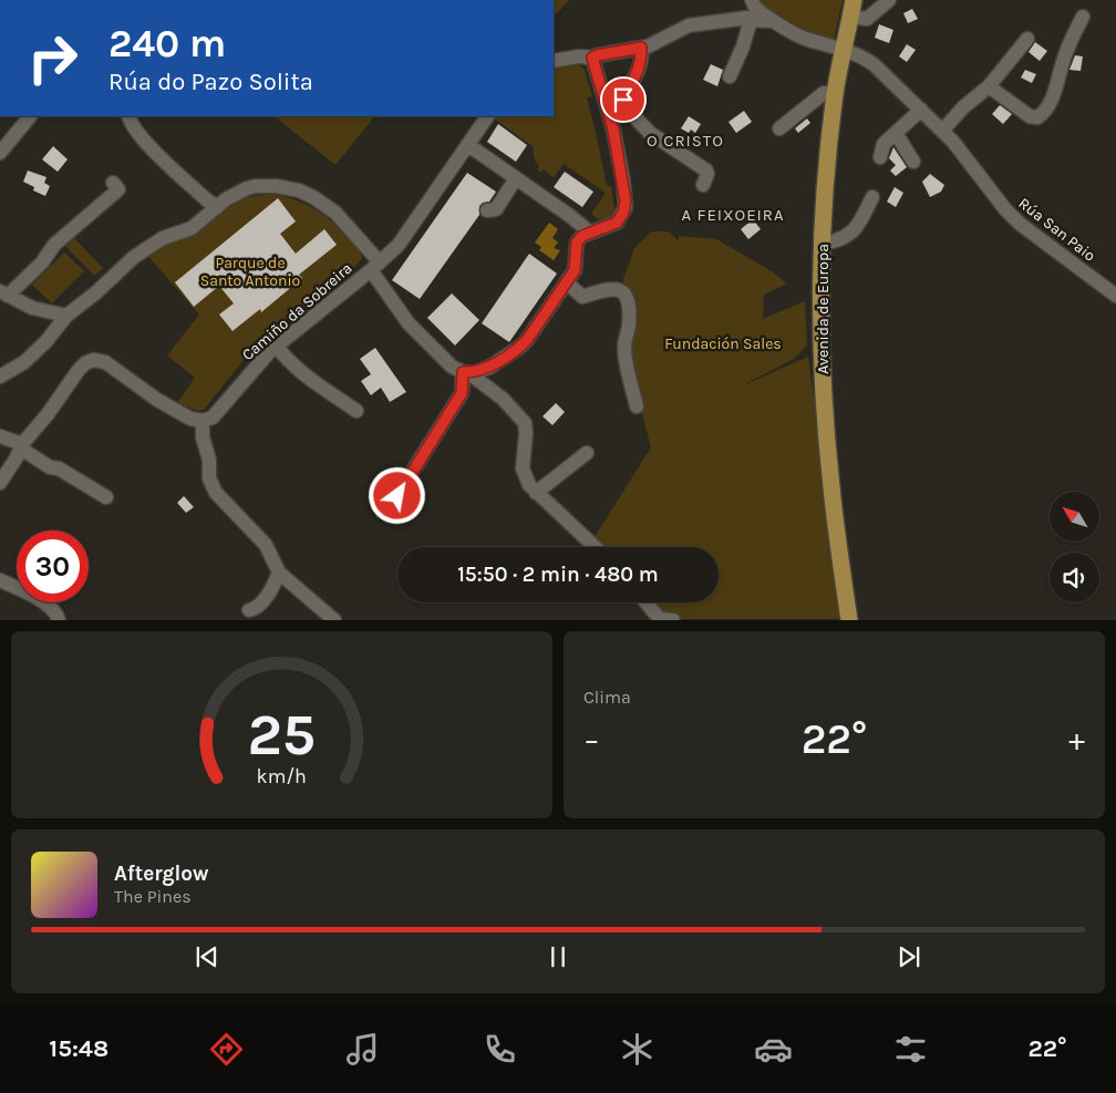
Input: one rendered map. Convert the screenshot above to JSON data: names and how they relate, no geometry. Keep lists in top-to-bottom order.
{
  "streets": {
    "main road": ["Avenida de Europa"],
    "street": ["Rúa San Paio", "Camiño da Sobreira"]
  },
  "crossings": [
    ["Rúa San Paio", "Avenida de Europa"]
  ],
  "districts": ["O CRISTO", "A FEIXOEIRA"],
  "parks": ["Parque de Santo Antonio", "Fundación Sales"],
  "north": "top left",
  "page": {
    "turn": ["240 m", "Rúa do Pazo Solita"],
    "limit": "30",
    "trip": "15:50 · 2 min · 480 m",
    "tile": "Clima",
    "heat": ["−", "22°", "+"],
    "song": ["Afterglow", "The Pines"],
    "tabs": ["15:48", "22°"],
    "gauge": ["25", "km/h"]
  }
}
